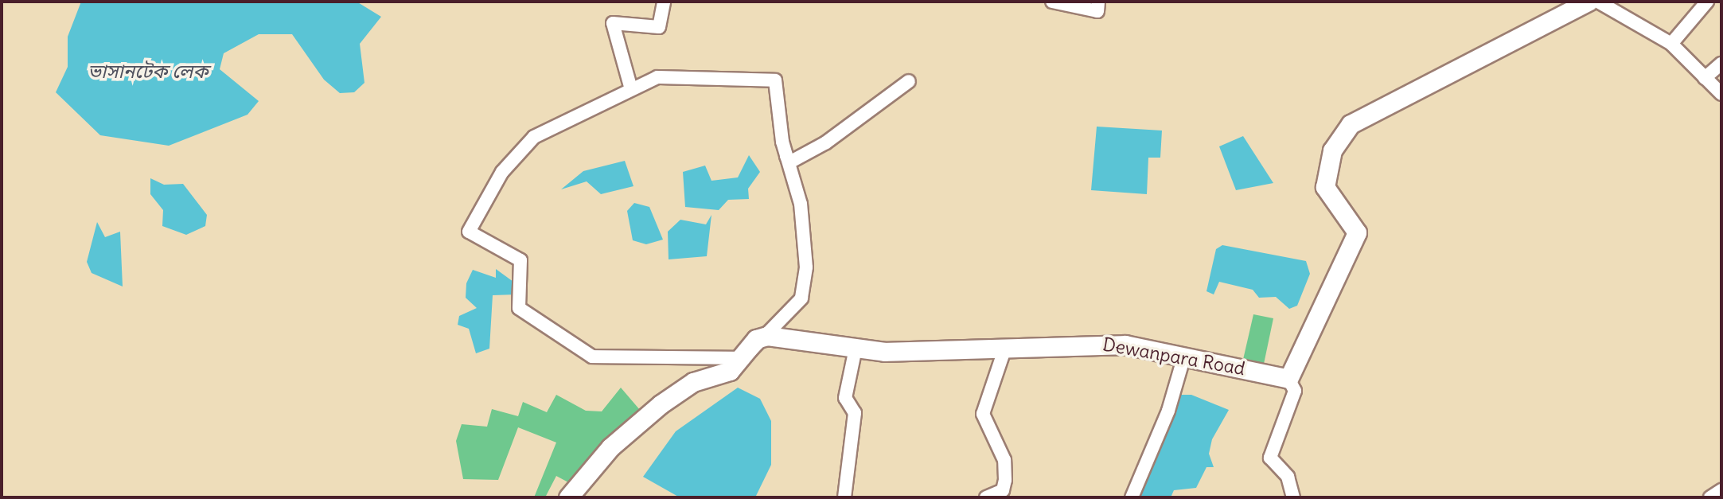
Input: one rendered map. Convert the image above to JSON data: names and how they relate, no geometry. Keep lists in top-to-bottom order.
{
  "streets": {
    "street": ["Dewanpara Road"]
  },
  "water": ["ভাসানটেক লেক"]
}
